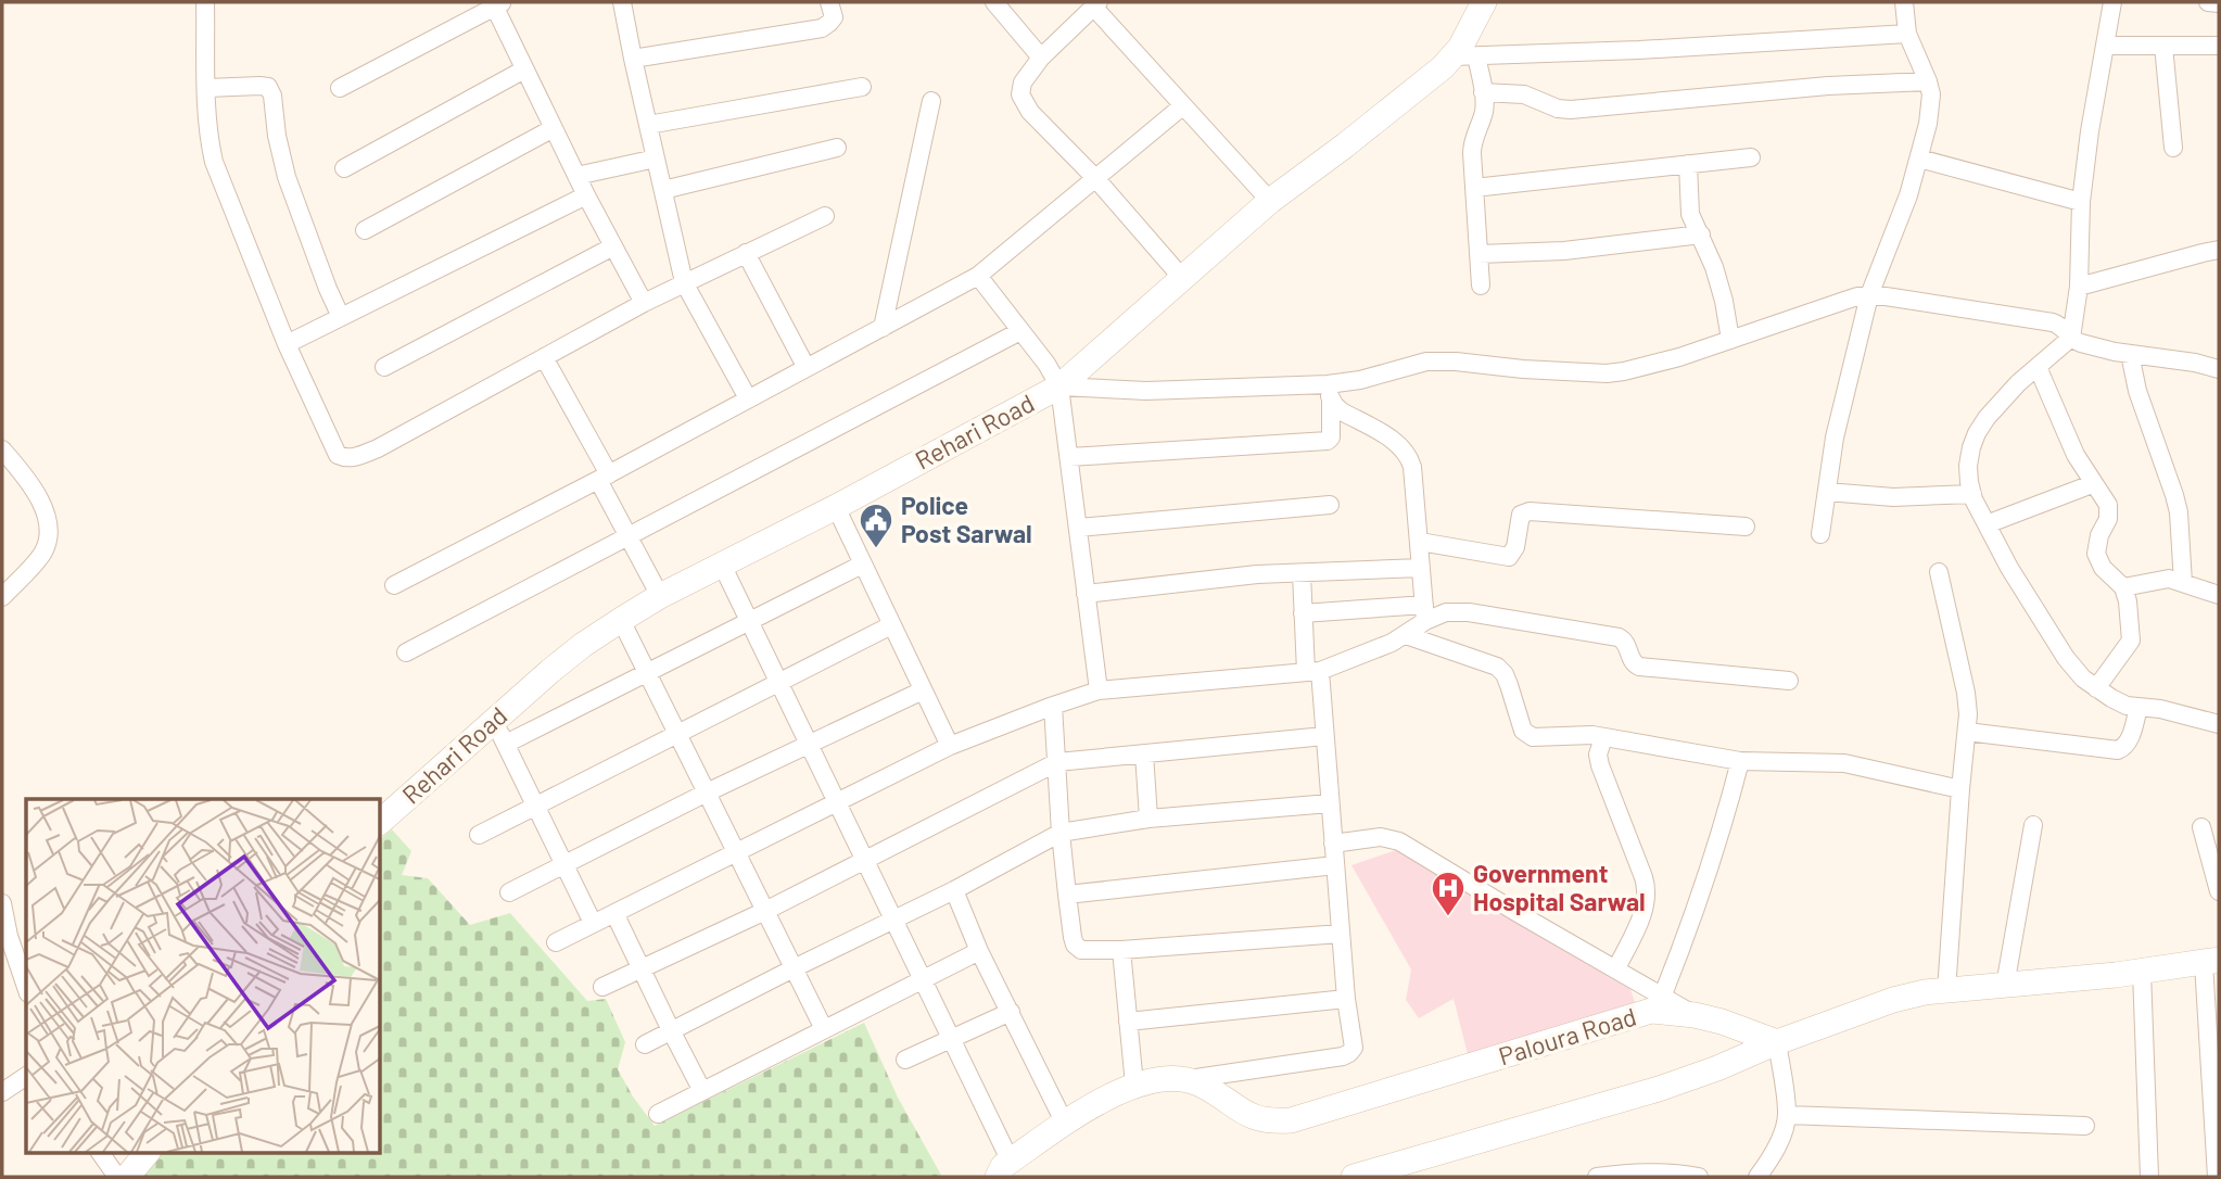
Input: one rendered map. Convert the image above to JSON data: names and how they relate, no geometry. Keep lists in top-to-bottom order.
{
  "streets": {
    "main road": ["Rehari Road", "Paloura Road"]
  },
  "places": {
    "public building": ["Police Post Sarwal"],
    "hospital": ["Government Hospital Sarwal"]
  }
}
